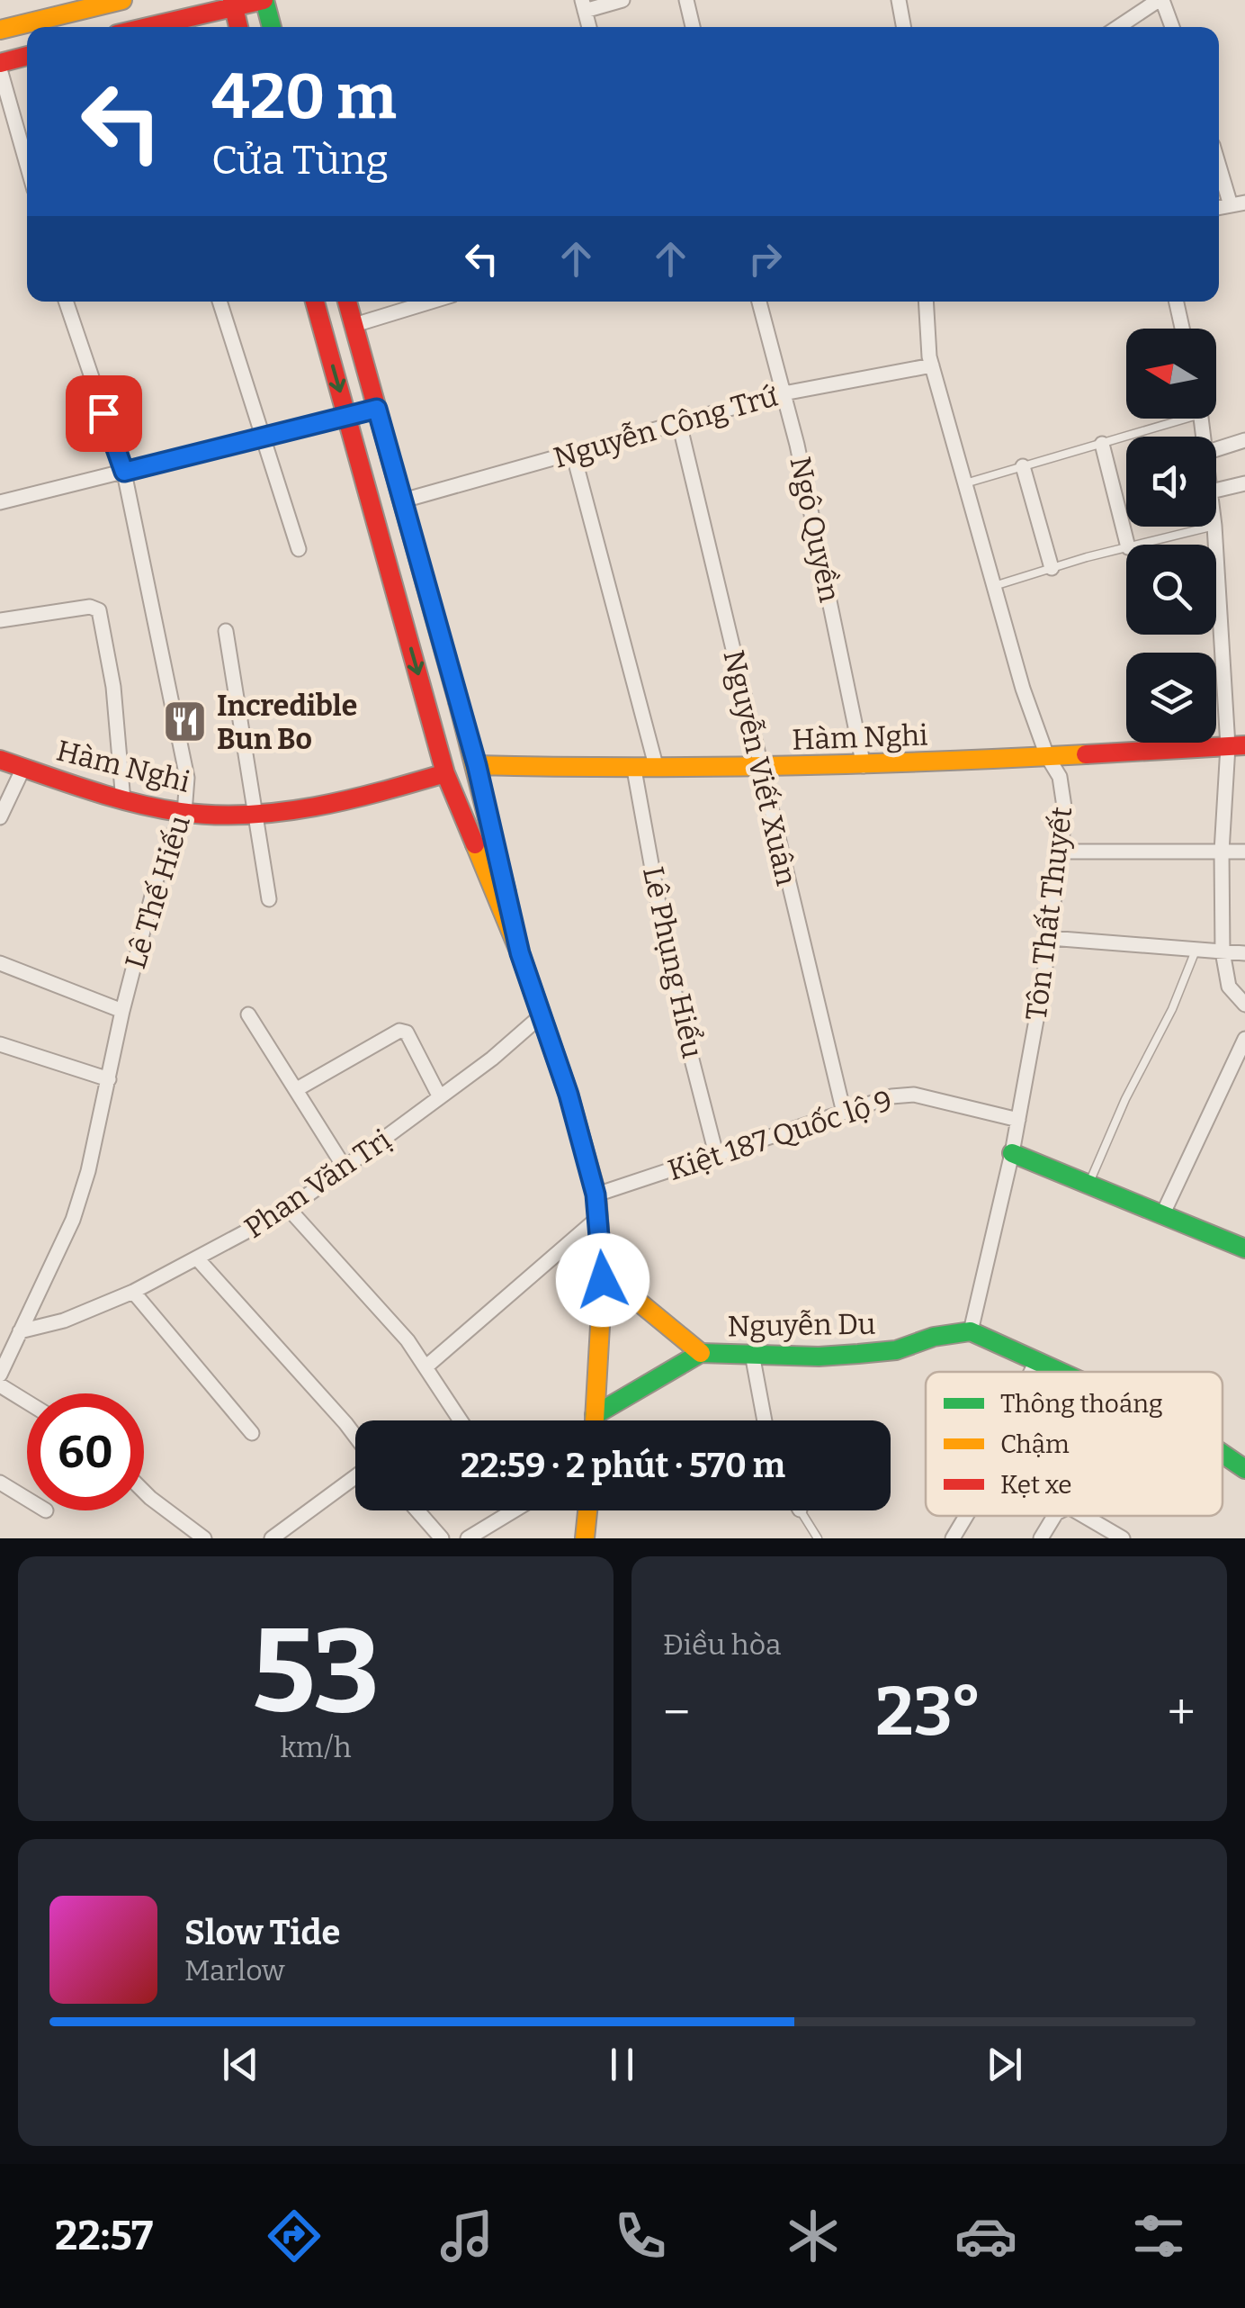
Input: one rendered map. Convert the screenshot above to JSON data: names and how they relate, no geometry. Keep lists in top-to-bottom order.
{
  "streets": {
    "main road": ["Hàm Nghi", "Nguyễn Du"],
    "street": [
      "Nguyễn Công Trứ",
      "Ngô Quyền",
      "Nguyễn Viết Xuân",
      "Lê Thế Hiếu",
      "Tôn Thất Thuyết",
      "Lê Phụng Hiểu",
      "Kiệt 187 Quốc lộ 9",
      "Phan Văn Trị"
    ]
  },
  "crossings": [
    ["Nguyễn Công Trứ", "Ngô Quyền"],
    ["Nguyễn Công Trứ", "Nguyễn Viết Xuân"],
    ["Nguyễn Công Trứ", "Tôn Thất Thuyết"],
    ["Ngô Quyền", "Hàm Nghi"],
    ["Hàm Nghi", "Nguyễn Viết Xuân"],
    ["Hàm Nghi", "Lê Thế Hiếu"],
    ["Hàm Nghi", "Tôn Thất Thuyết"],
    ["Hàm Nghi", "Lê Phụng Hiểu"],
    ["Nguyễn Viết Xuân", "Kiệt 187 Quốc lộ 9"],
    ["Lê Thế Hiếu", "Phan Văn Trị"],
    ["Tôn Thất Thuyết", "Kiệt 187 Quốc lộ 9"],
    ["Tôn Thất Thuyết", "Nguyễn Du"],
    ["Lê Phụng Hiểu", "Kiệt 187 Quốc lộ 9"]
  ],
  "places": {
    "restaurant": ["Incredible Bun Bo"]
  },
  "legend": ["Thông thoáng", "Chậm", "Kẹt xe"],
  "north": "left",
  "page": {
    "turn": ["420 m", "Cửa Tùng"],
    "limit": "60",
    "trip": "22:59 · 2 phút · 570 m",
    "tile": [
      ["53", "km/h"],
      "Điều hòa"
    ],
    "heat": ["−", "23°", "+"],
    "song": ["Slow Tide", "Marlow"],
    "tabs": "22:57"
  }
}
